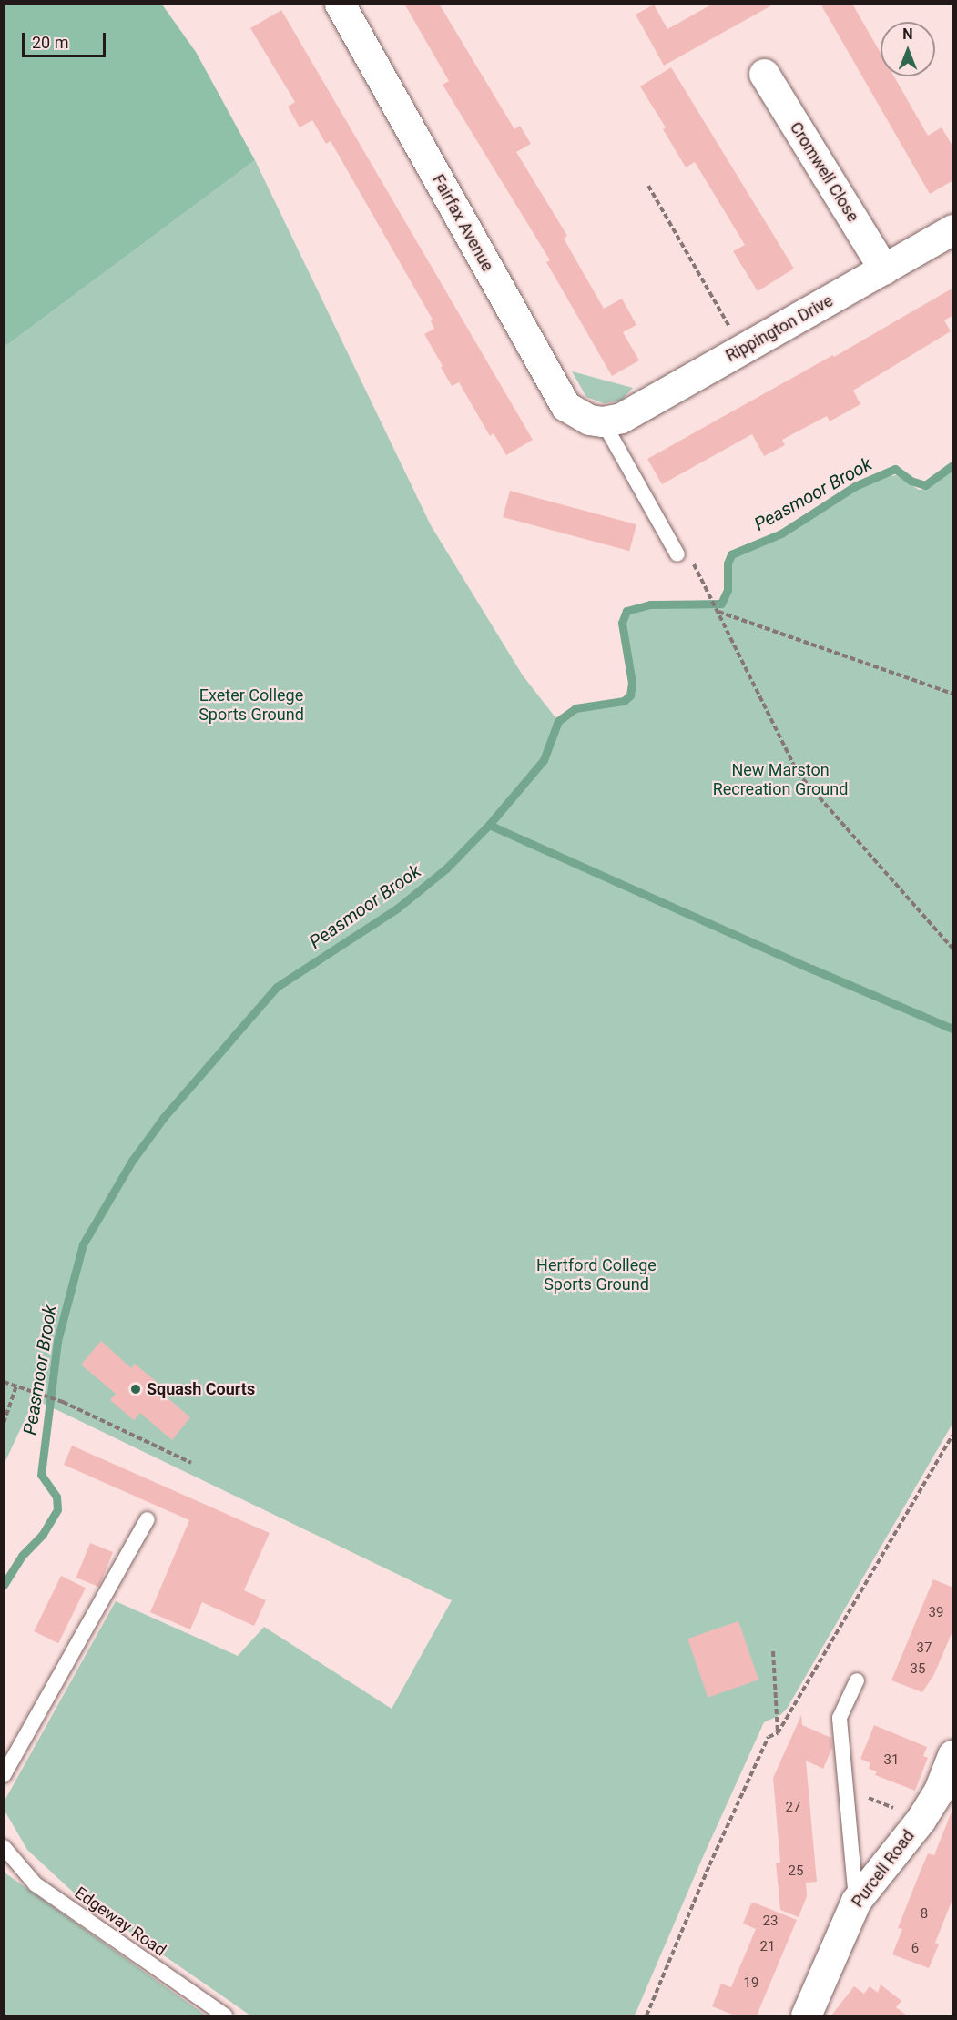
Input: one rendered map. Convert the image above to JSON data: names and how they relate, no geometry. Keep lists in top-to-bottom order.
{
  "streets": {
    "street": [
      "Cromwell Close",
      "Fairfax Avenue",
      "Rippington Drive",
      "Purcell Road"
    ],
    "lane": ["Edgeway Road"]
  },
  "crossings": [
    ["Cromwell Close", "Rippington Drive"],
    ["Fairfax Avenue", "Rippington Drive"]
  ],
  "water": ["Peasmoor Brook"],
  "parks": ["Exeter College Sports Ground", "New Marston Recreation Ground", "Hertford College Sports Ground"],
  "places": ["Squash Courts"],
  "house_numbers": [
    "39",
    "37",
    "35",
    "31",
    "27",
    "25",
    "8",
    "23",
    "21",
    "6",
    "19"
  ],
  "scale_bar": "20 m",
  "north": "top"
}
